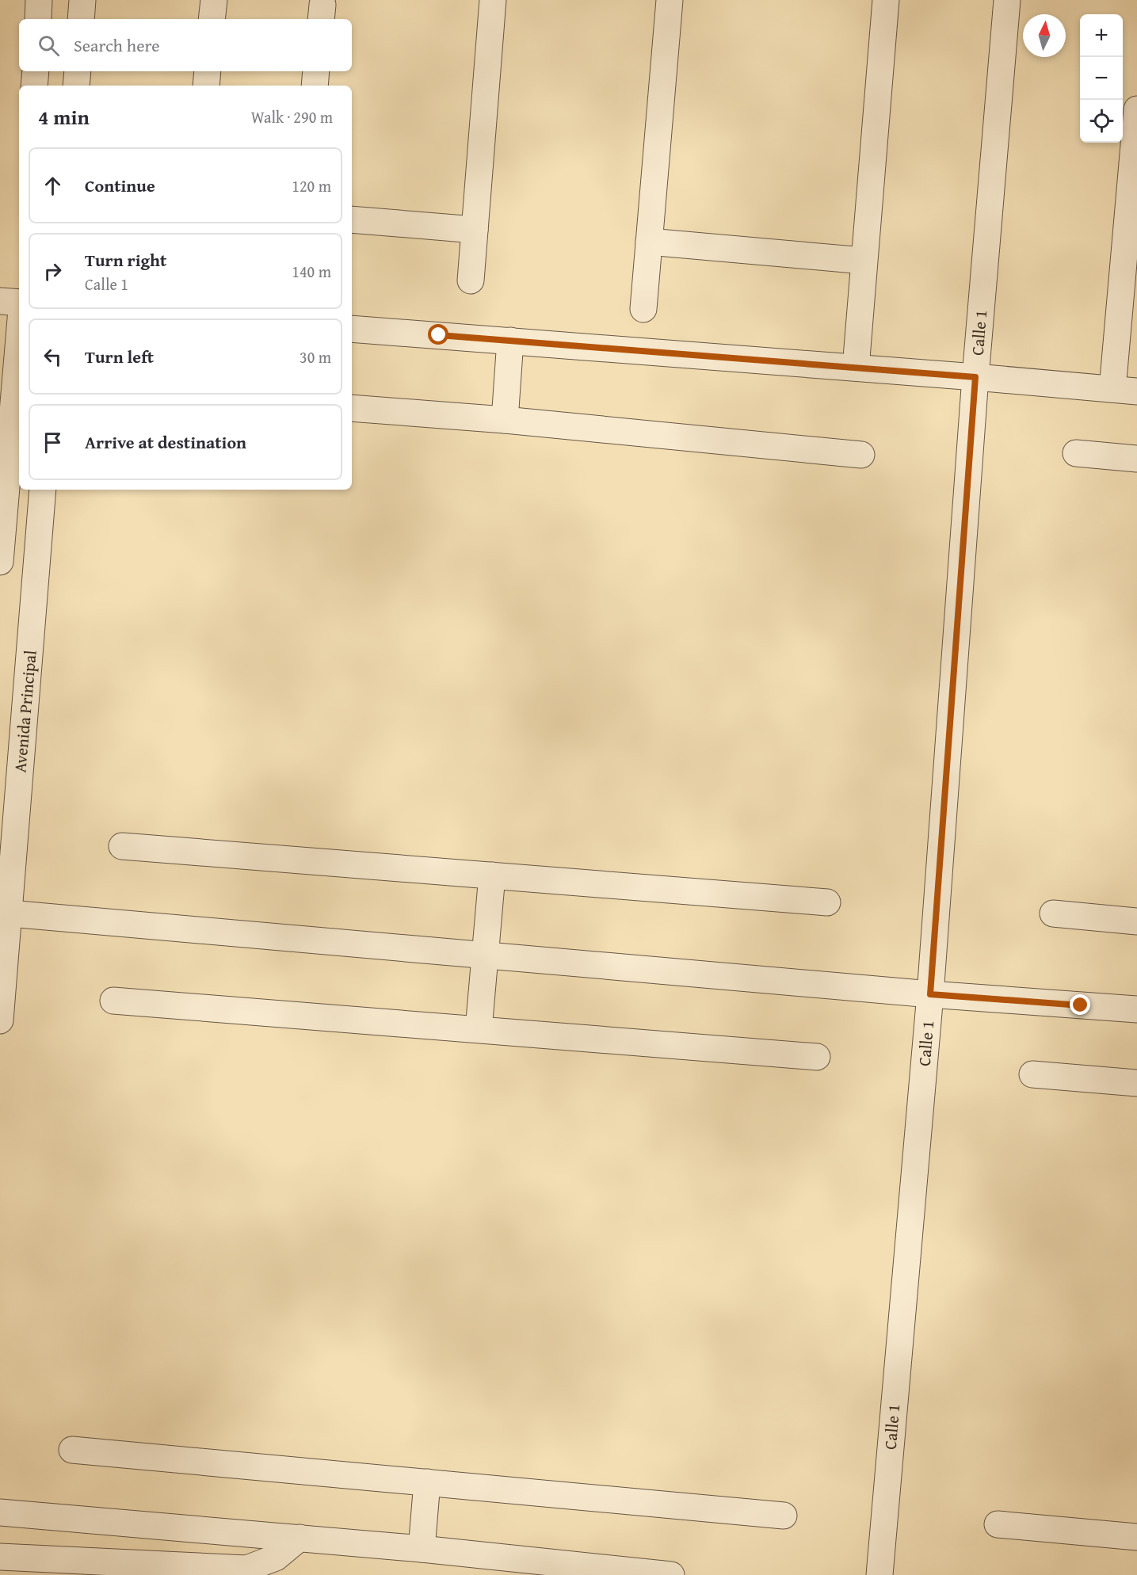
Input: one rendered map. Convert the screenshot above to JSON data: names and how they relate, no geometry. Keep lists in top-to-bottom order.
{
  "streets": {
    "street": ["Calle 1", "Avenida Principal"]
  },
  "north": "top",
  "page": {
    "map_buttons": ["+", "−"],
    "search": "Search here",
    "heading": ["4 min", "Walk · 290 m"],
    "list": [
      ["Continue", "120 m"],
      ["Turn right", "Calle 1", "140 m"],
      ["Turn left", "30 m"],
      "Arrive at destination"
    ]
  }
}
